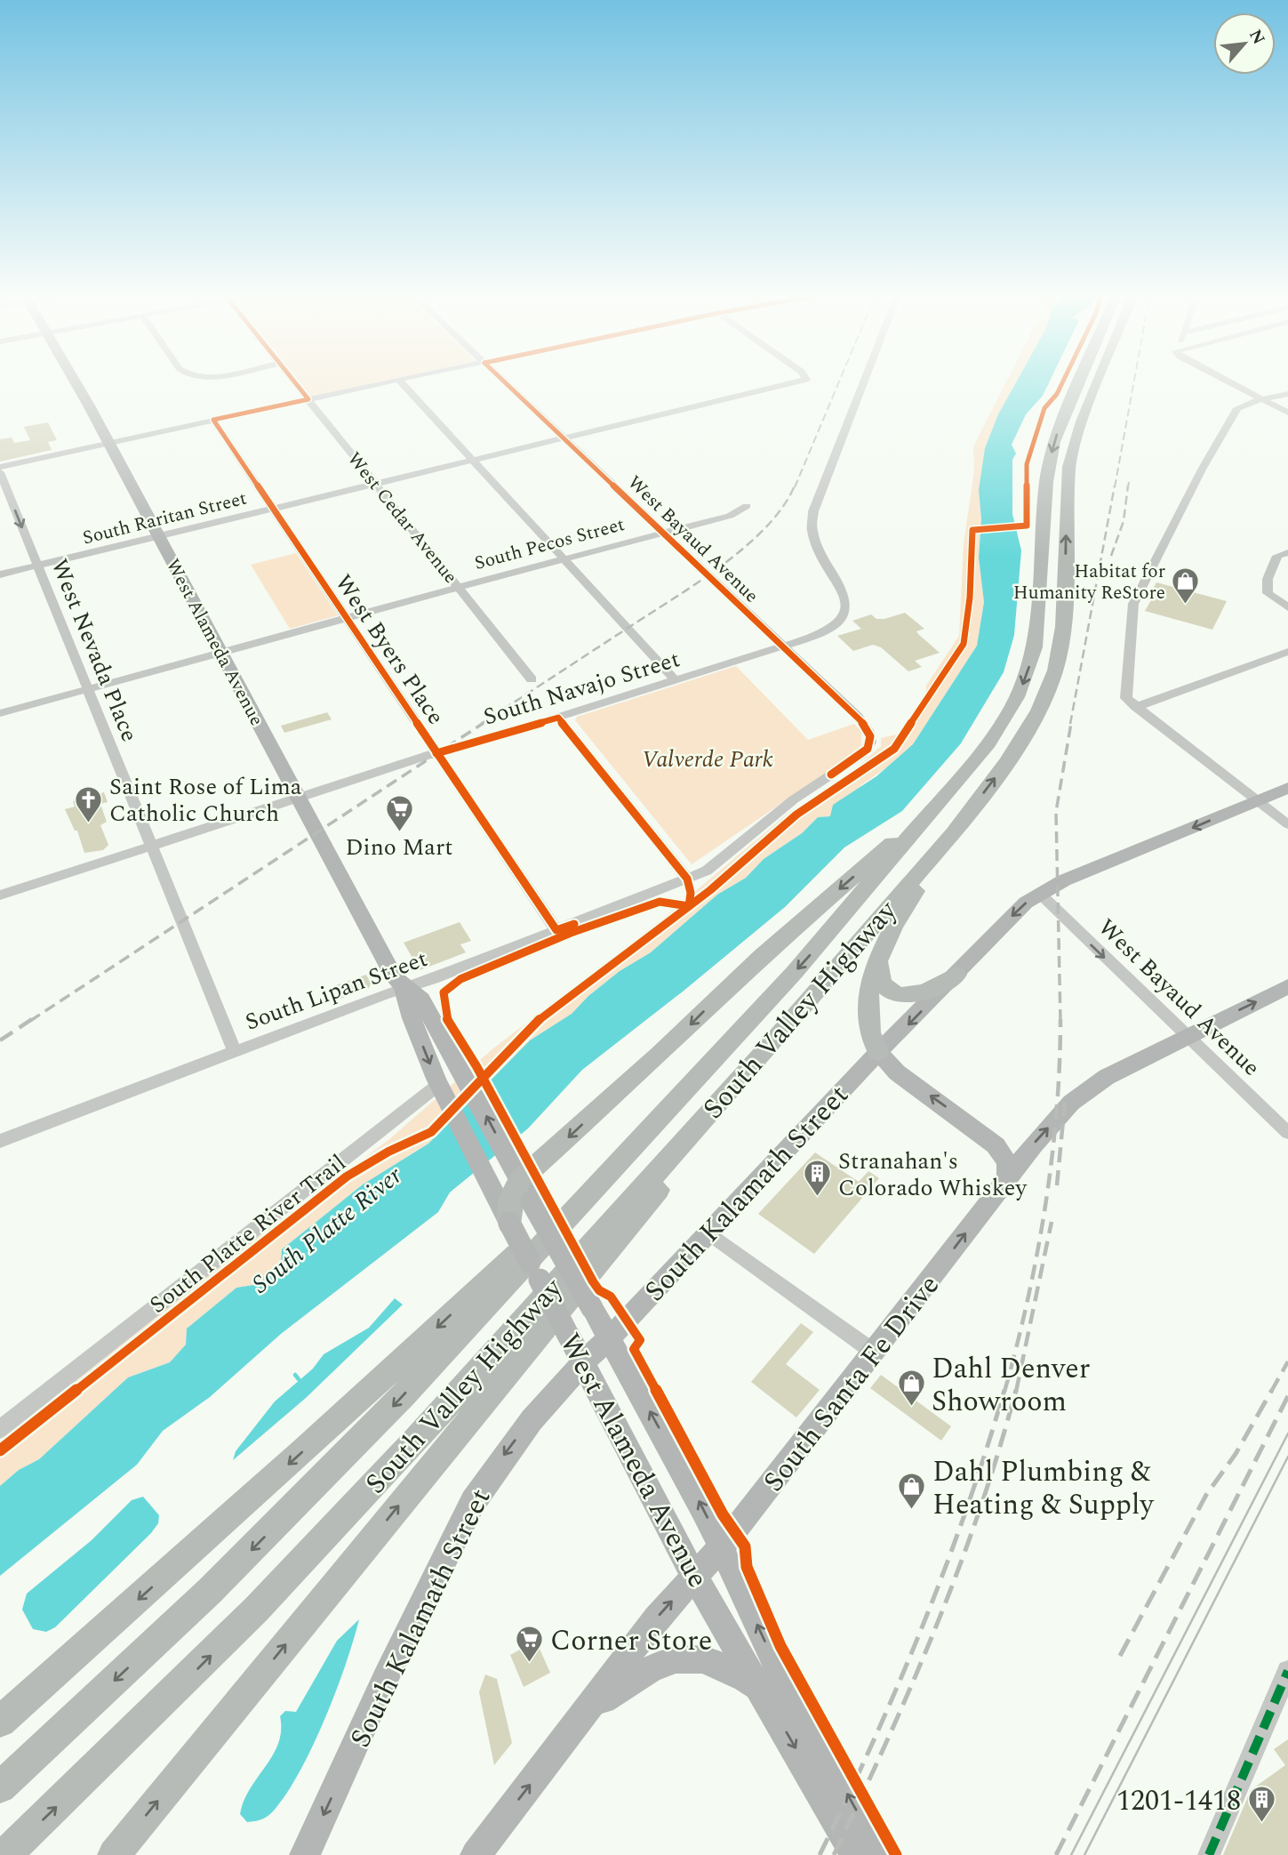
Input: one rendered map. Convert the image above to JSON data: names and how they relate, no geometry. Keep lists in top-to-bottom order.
{
  "streets": {
    "highway": ["South Valley Highway"],
    "main road": ["West Alameda Avenue", "South Kalamath Street", "South Santa Fe Drive"],
    "street": [
      "South Raritan Street",
      "West Cedar Avenue",
      "West Bayaud Avenue",
      "South Pecos Street",
      "West Byers Place",
      "West Nevada Place",
      "South Navajo Street",
      "South Lipan Street"
    ],
    "cycle path": ["South Platte River Trail"]
  },
  "crossings": [
    ["South Raritan Street", "West Cedar Avenue"],
    ["South Raritan Street", "West Bayaud Avenue"],
    ["South Raritan Street", "West Alameda Avenue"],
    ["South Raritan Street", "West Byers Place"],
    ["South Raritan Street", "West Nevada Place"],
    ["West Cedar Avenue", "South Pecos Street"],
    ["West Bayaud Avenue", "South Pecos Street"],
    ["West Bayaud Avenue", "South Navajo Street"],
    ["West Bayaud Avenue", "South Lipan Street"],
    ["West Bayaud Avenue", "South Kalamath Street"],
    ["West Bayaud Avenue", "South Santa Fe Drive"],
    ["South Pecos Street", "West Alameda Avenue"],
    ["South Pecos Street", "West Byers Place"],
    ["South Pecos Street", "West Nevada Place"],
    ["West Alameda Avenue", "South Navajo Street"],
    ["West Alameda Avenue", "South Lipan Street"],
    ["West Alameda Avenue", "South Kalamath Street"],
    ["West Alameda Avenue", "South Santa Fe Drive"],
    ["West Byers Place", "South Navajo Street"],
    ["West Byers Place", "South Lipan Street"],
    ["West Nevada Place", "South Navajo Street"],
    ["West Nevada Place", "South Lipan Street"]
  ],
  "one_way": ["South Kalamath Street", "South Santa Fe Drive"],
  "water": ["South Platte River"],
  "parks": ["Valverde Park"],
  "places": {
    "shop": ["Habitat for Humanity ReStore", "Dahl Denver Showroom", "Dahl Plumbing & Heating & Supply"],
    "church": ["Saint Rose of Lima Catholic Church"],
    "supermarket": ["Dino Mart", "Corner Store"],
    "building": ["Stranahan's Colorado Whiskey", "1201-1418"]
  },
  "north": "top right"
}
